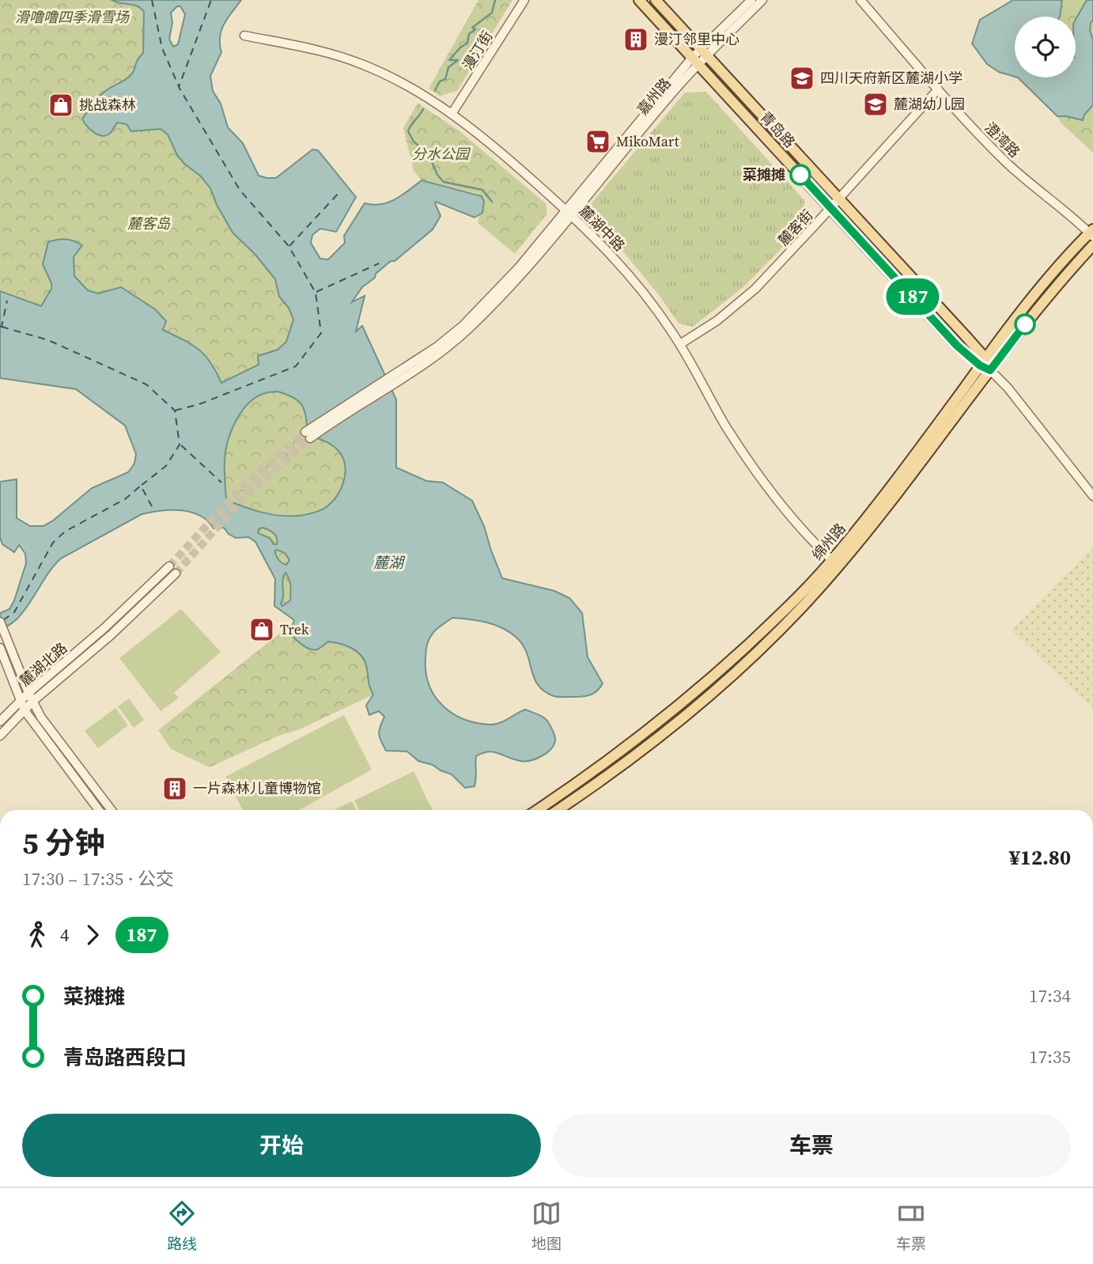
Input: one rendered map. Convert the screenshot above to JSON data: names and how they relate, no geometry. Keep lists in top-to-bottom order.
{
  "streets": {
    "main road": ["青岛路", "绵州路"],
    "street": [
      "漫汀街",
      "嘉州路",
      "澄湾路",
      "麓客街",
      "麓湖中路",
      "麓湖北路"
    ]
  },
  "crossings": [
    ["漫汀街", "麓湖中路"],
    ["嘉州路", "青岛路"],
    ["嘉州路", "麓湖中路"],
    ["青岛路", "麓客街"],
    ["青岛路", "绵州路"],
    ["澄湾路", "麓客街"],
    ["澄湾路", "绵州路"],
    ["麓客街", "麓湖中路"],
    ["麓湖中路", "绵州路"]
  ],
  "water": ["麓湖"],
  "parks": ["滑噜噜四季滑雪场", "分水公园", "麓客岛"],
  "places": {
    "building": ["漫汀邻里中心", "一片森林儿童博物馆"],
    "school or university": ["四川天府新区麓湖小学", "麓湖幼儿园"],
    "shop": ["挑战森林", "Trek"],
    "supermarket": ["MikoMart"],
    "other": ["菜摊摊"]
  },
  "lines": ["bus line 187"],
  "page": {
    "on_map": "187",
    "heading": ["5 分钟", "17:30 – 17:35 · 公交", "¥12.80"],
    "legs": ["4", "187"],
    "list": [
      {
        "name": "菜摊摊",
        "value": "17:34"
      },
      {
        "name": "青岛路西段口",
        "value": "17:35"
      }
    ],
    "buttons": ["开始", "车票"],
    "tabs": ["路线", "地图", "车票"]
  }
}
